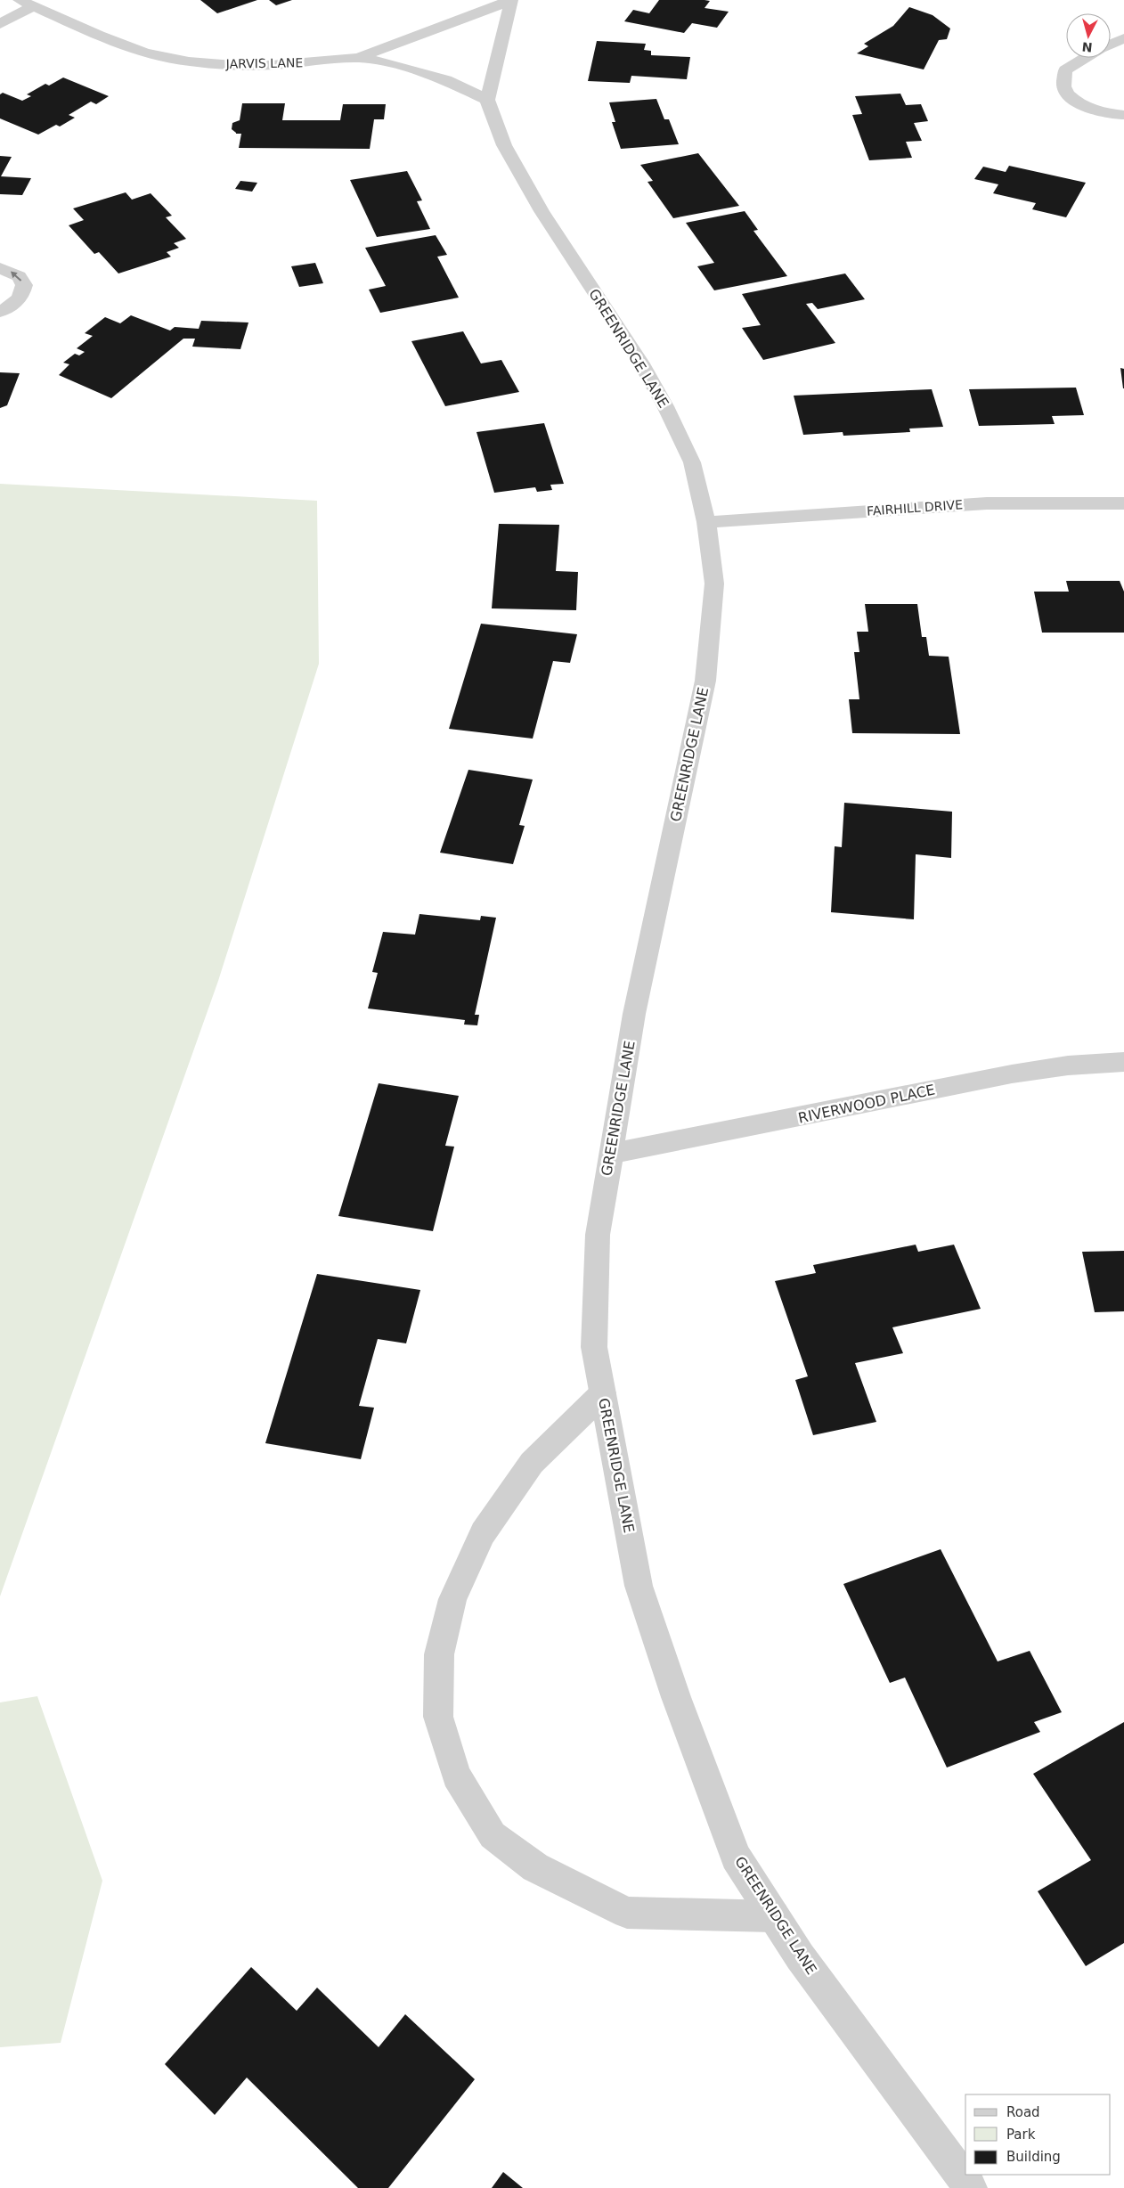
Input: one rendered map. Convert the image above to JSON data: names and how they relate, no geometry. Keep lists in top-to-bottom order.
{
  "streets": {
    "street": [
      "JARVIS LANE",
      "GREENRIDGE LANE",
      "FAIRHILL DRIVE",
      "RIVERWOOD PLACE"
    ]
  },
  "crossings": [
    ["GREENRIDGE LANE", "FAIRHILL DRIVE"],
    ["GREENRIDGE LANE", "RIVERWOOD PLACE"]
  ],
  "legend": ["Road", "Park", "Building"],
  "north": "bottom"
}
